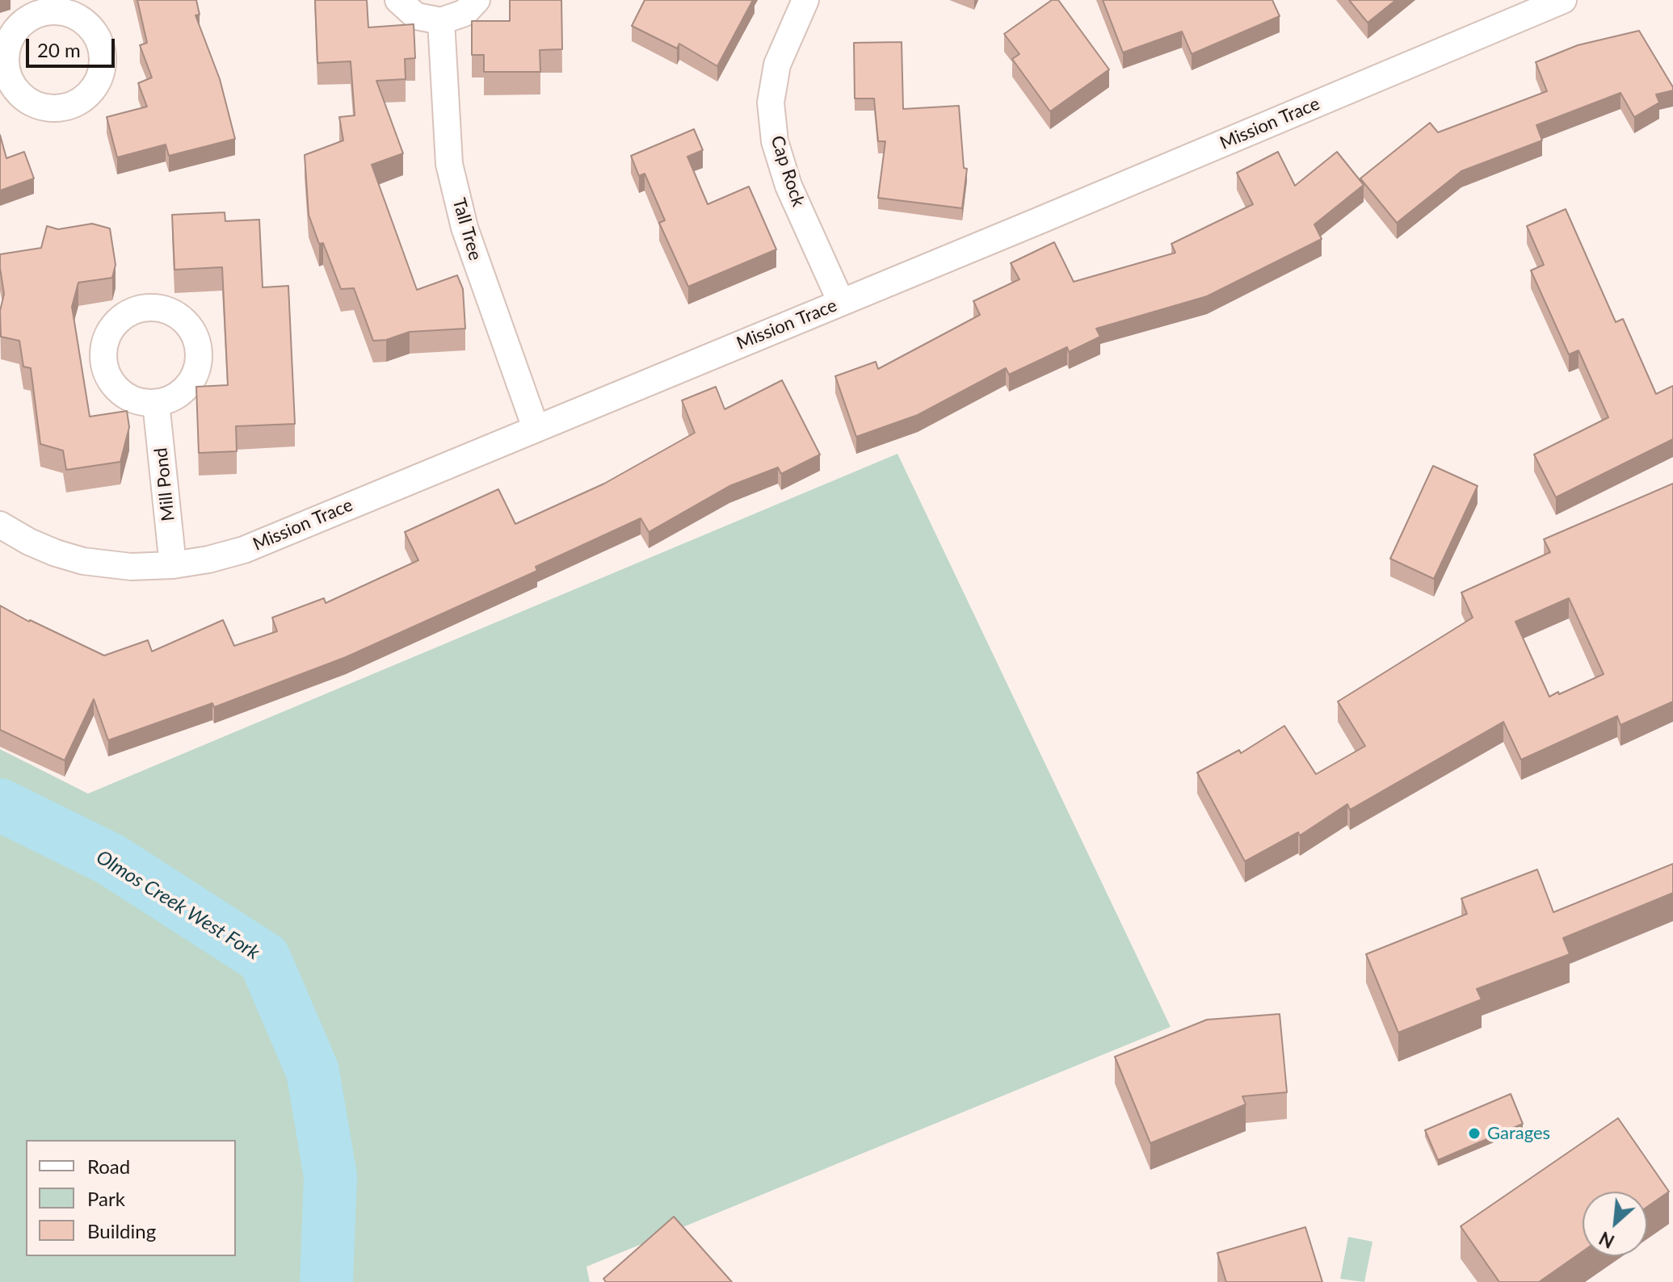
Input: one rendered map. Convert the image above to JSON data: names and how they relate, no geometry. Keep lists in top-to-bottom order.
{
  "streets": {
    "street": [
      "Mission Trace",
      "Cap Rock",
      "Tall Tree",
      "Mill Pond"
    ]
  },
  "crossings": [
    ["Mission Trace", "Cap Rock"],
    ["Mission Trace", "Tall Tree"],
    ["Mission Trace", "Mill Pond"]
  ],
  "water": ["Olmos Creek West Fork"],
  "places": ["Garages"],
  "legend": ["Road", "Park", "Building"],
  "scale_bar": "20 m",
  "north": "bottom left"
}
